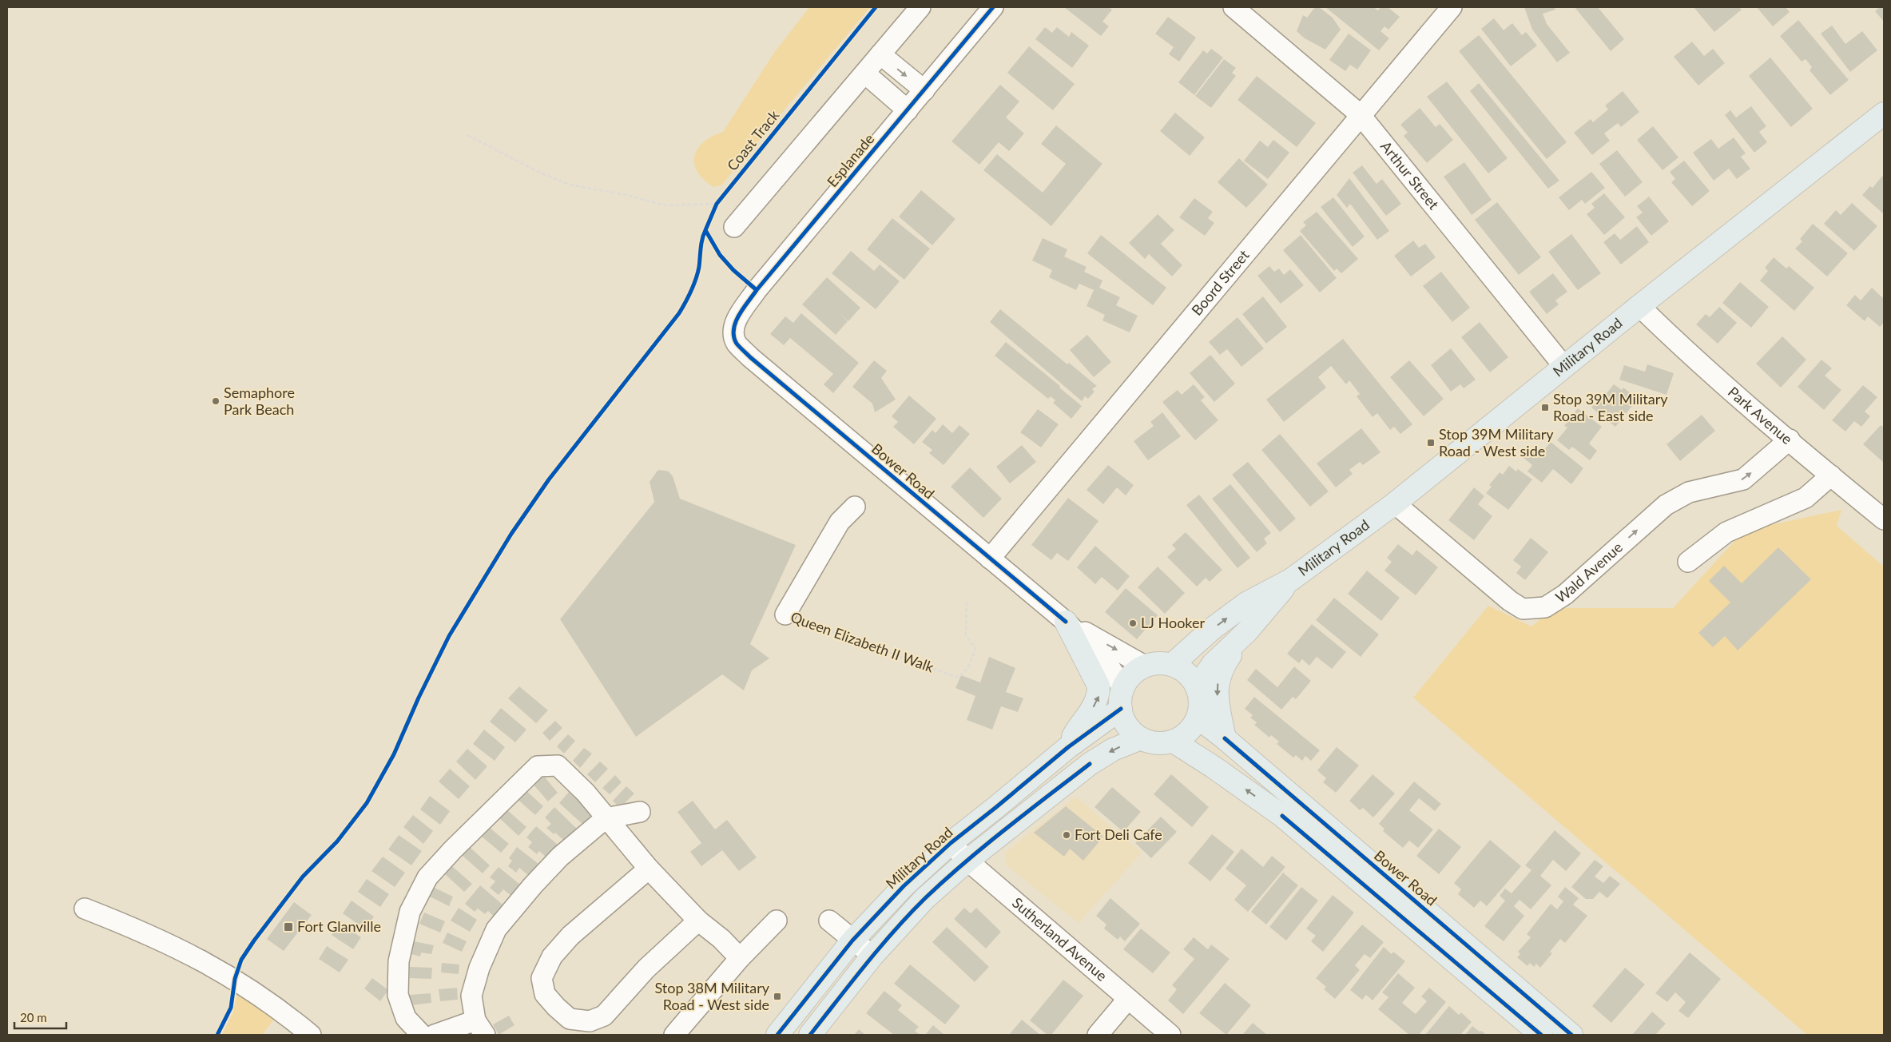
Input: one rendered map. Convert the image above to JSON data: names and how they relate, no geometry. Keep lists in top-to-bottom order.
{
  "streets": {
    "main road": ["Military Road", "Bower Road"],
    "street": [
      "Esplanade",
      "Arthur Street",
      "Boord Street",
      "Park Avenue",
      "Wald Avenue",
      "Sutherland Avenue"
    ],
    "path": ["Queen Elizabeth II Walk"],
    "cycle path": ["Coast Track"]
  },
  "crossings": [
    ["Esplanade", "Bower Road"],
    ["Arthur Street", "Boord Street"],
    ["Arthur Street", "Military Road"],
    ["Boord Street", "Bower Road"],
    ["Military Road", "Park Avenue"],
    ["Military Road", "Bower Road"],
    ["Military Road", "Wald Avenue"],
    ["Military Road", "Sutherland Avenue"],
    ["Park Avenue", "Wald Avenue"]
  ],
  "places": {
    "other": ["Semaphore Park Beach", "LJ Hooker", "Fort Deli Cafe"],
    "transit": [
      "Stop 39M Military Road - East side",
      "Stop 39M Military Road - West side",
      "Fort Glanville",
      "Stop 38M Military Road - West side"
    ]
  },
  "scale_bar": "20 m"
}
